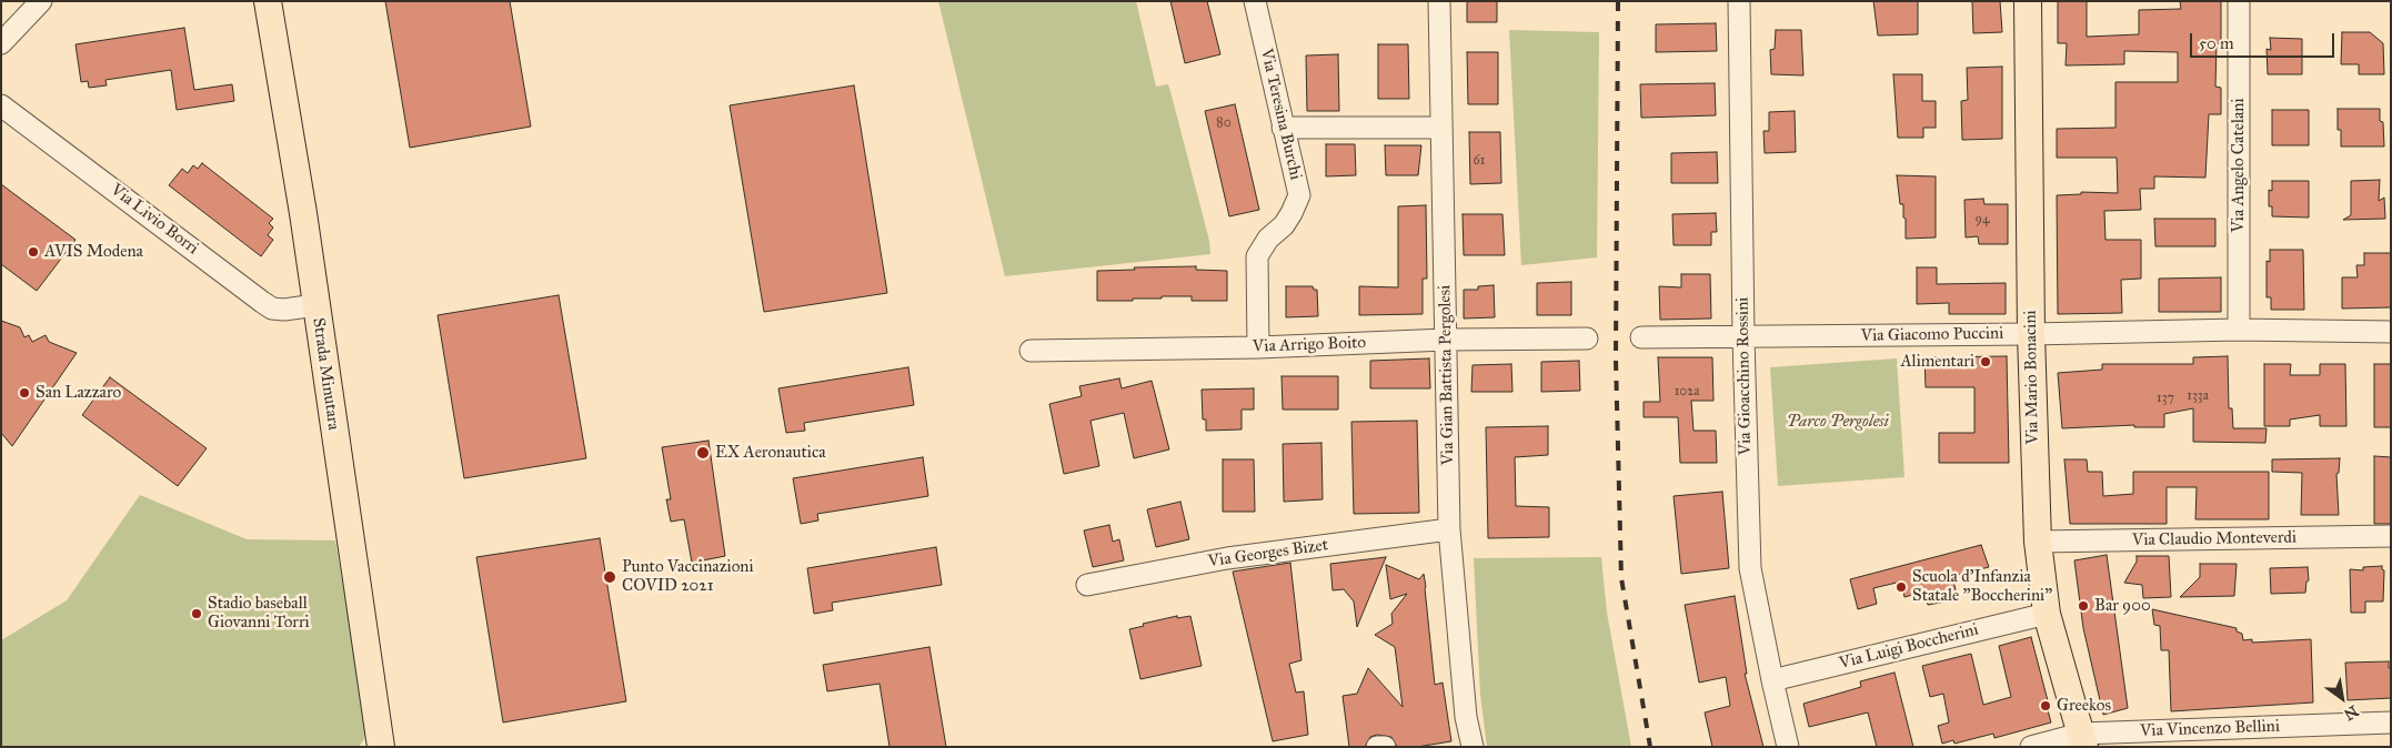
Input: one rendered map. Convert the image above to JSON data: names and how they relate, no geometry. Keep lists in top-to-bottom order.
{
  "streets": {
    "main road": ["Strada Minutara", "Via Mario Bonacini"],
    "street": [
      "Via Teresina Burchi",
      "Via Angelo Catelani",
      "Via Livio Borri",
      "Via Giacomo Puccini",
      "Via Arrigo Boito",
      "Via Gian Battista Pergolesi",
      "Via Gioacchino Rossini",
      "Via Claudio Monteverdi",
      "Via Georges Bizet",
      "Via Luigi Boccherini",
      "Via Vincenzo Bellini"
    ]
  },
  "crossings": [
    ["Via Teresina Burchi", "Via Arrigo Boito"],
    ["Via Angelo Catelani", "Via Giacomo Puccini"],
    ["Via Livio Borri", "Strada Minutara"],
    ["Via Giacomo Puccini", "Via Gioacchino Rossini"],
    ["Via Giacomo Puccini", "Via Mario Bonacini"],
    ["Via Arrigo Boito", "Via Gian Battista Pergolesi"],
    ["Via Gian Battista Pergolesi", "Via Georges Bizet"],
    ["Via Gioacchino Rossini", "Via Luigi Boccherini"],
    ["Via Mario Bonacini", "Via Claudio Monteverdi"],
    ["Via Mario Bonacini", "Via Luigi Boccherini"],
    ["Via Mario Bonacini", "Via Vincenzo Bellini"]
  ],
  "parks": ["Parco Pergolesi"],
  "places": [
    "AVIS Modena",
    "Alimentari",
    "San Lazzaro",
    "EX Aeronautica",
    "Punto Vaccinazioni COVID 2021",
    "Scuola d'Infanzia Statale \"Boccherini\"",
    "Bar 900",
    "Stadio baseball Giovanni Torri",
    "Greekos"
  ],
  "house_numbers": [
    "80",
    "61",
    "94",
    "102a",
    "133a",
    "137"
  ],
  "scale_bar": "50 m",
  "north": "bottom right"
}
